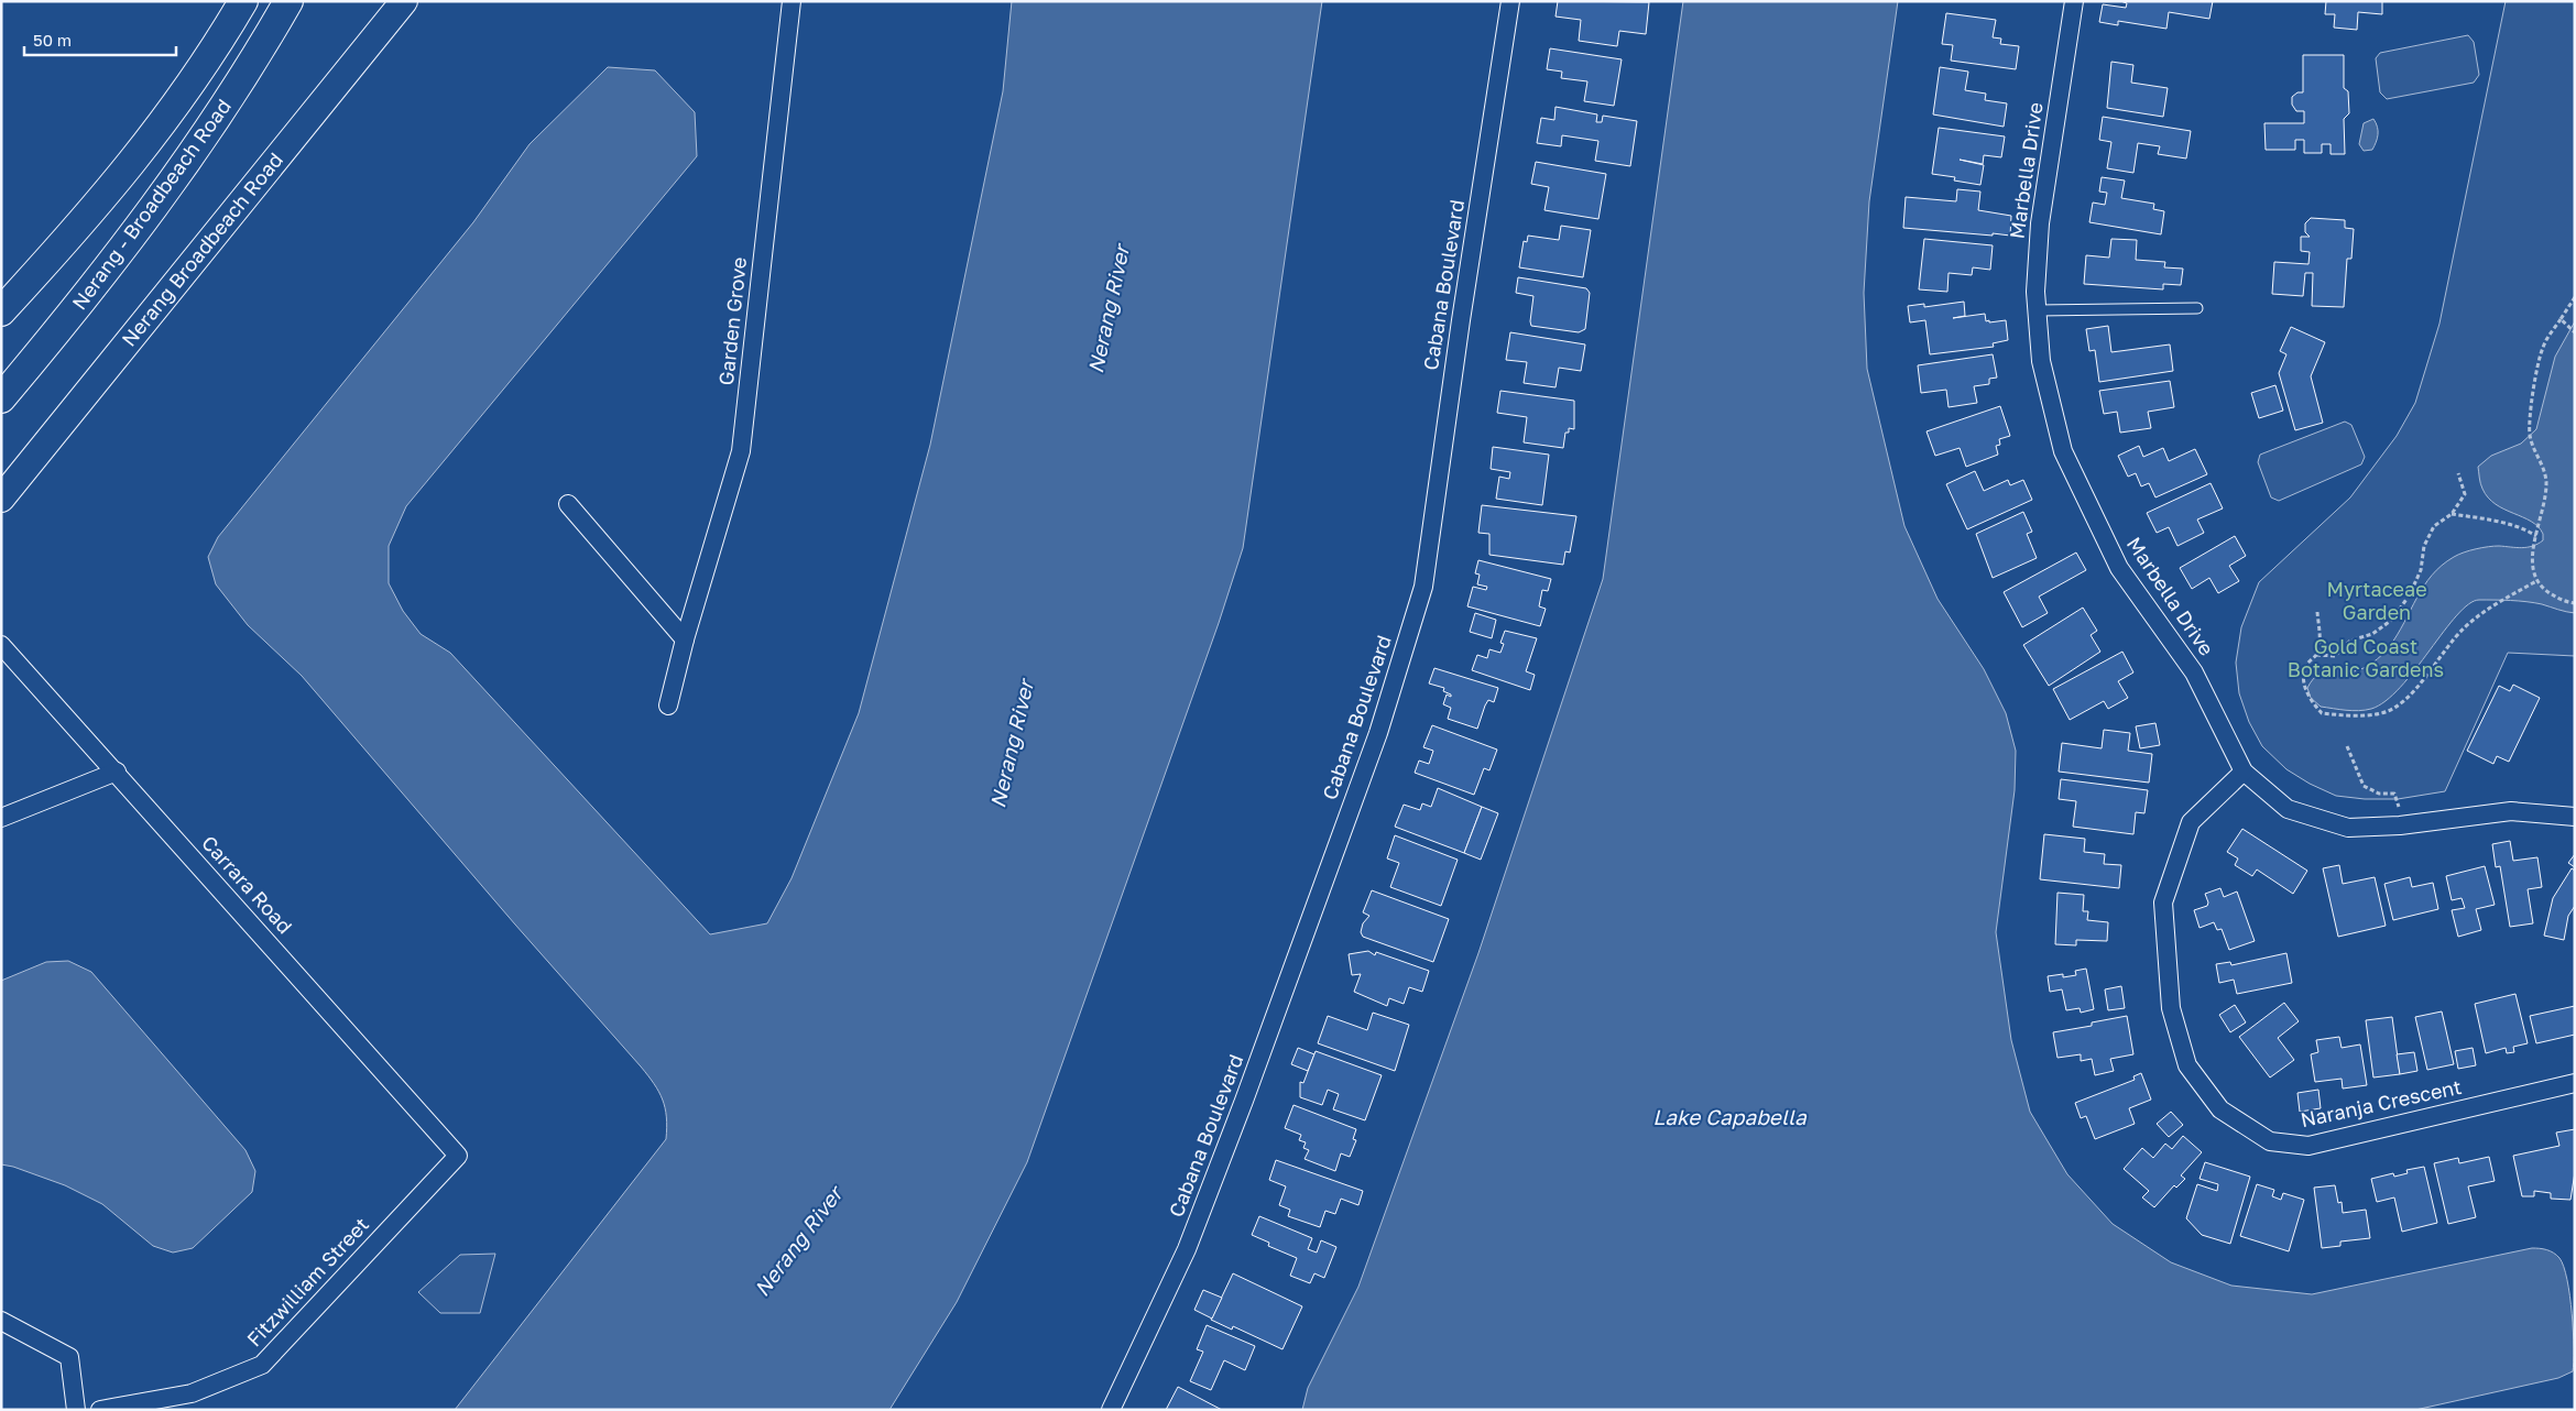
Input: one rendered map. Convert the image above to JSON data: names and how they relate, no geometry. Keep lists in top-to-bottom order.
{
  "streets": {
    "main road": ["Nerang - Broadbeach Road"],
    "street": [
      "Marbella Drive",
      "Nerang Broadbeach Road",
      "Cabana Boulevard",
      "Garden Grove",
      "Carrara Road",
      "Naranja Crescent",
      "Fitzwilliam Street"
    ]
  },
  "crossings": [
    ["Marbella Drive", "Naranja Crescent"],
    ["Carrara Road", "Fitzwilliam Street"]
  ],
  "water": ["Nerang River", "Lake Capabella"],
  "parks": ["Myrtaceae Garden", "Gold Coast Botanic Gardens"],
  "scale_bar": "50 m"
}
